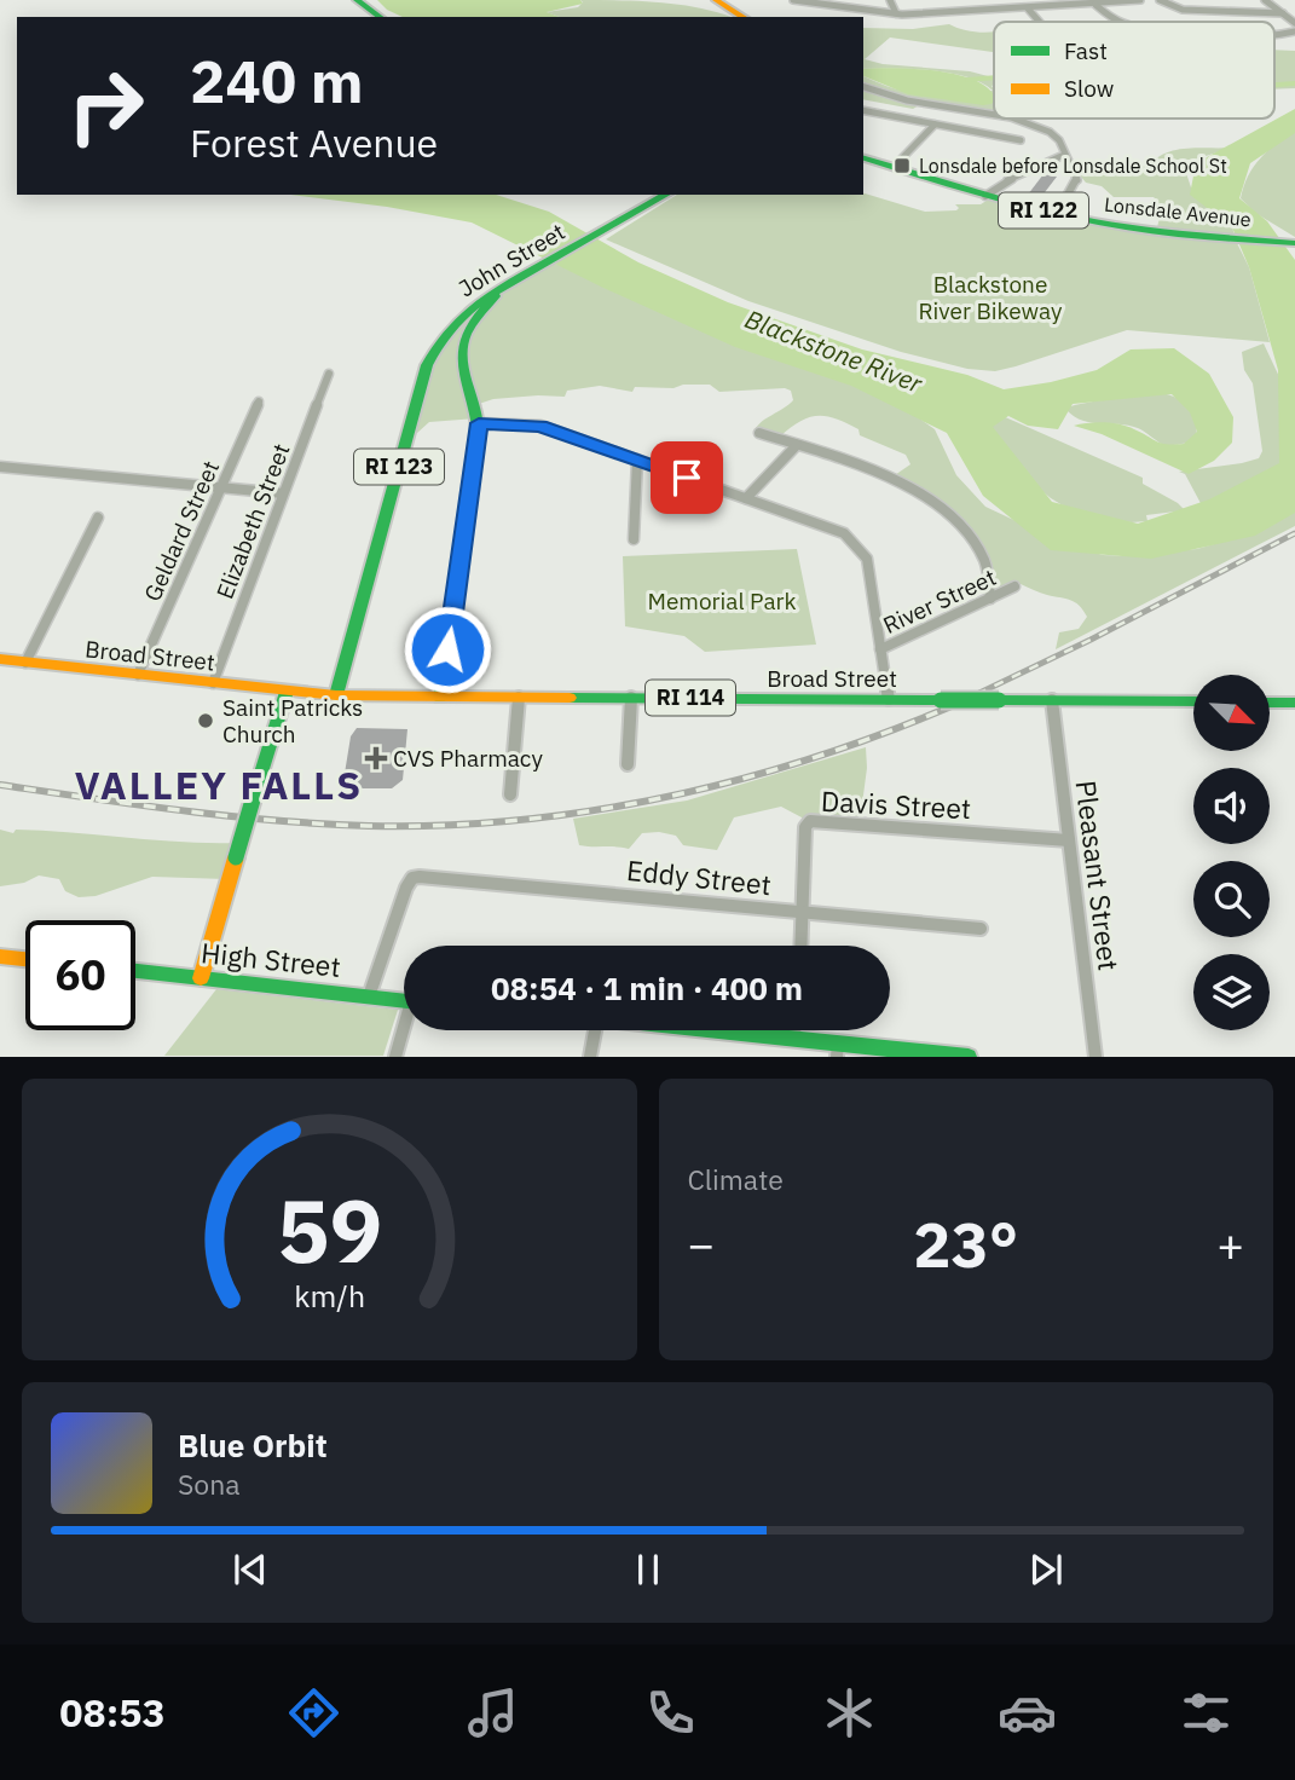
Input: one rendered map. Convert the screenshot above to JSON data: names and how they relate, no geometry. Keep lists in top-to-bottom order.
{
  "streets": {
    "main road": [
      "RI 122",
      "Lonsdale Avenue",
      "John Street",
      "RI 123",
      "Broad Street",
      "RI 114",
      "High Street"
    ],
    "street": [
      "Elizabeth Street",
      "Geldard Street",
      "River Street",
      "Davis Street",
      "Pleasant Street",
      "Eddy Street"
    ]
  },
  "crossings": [
    ["John Street", "RI 123"],
    ["John Street", "Broad Street"],
    ["RI 123", "Broad Street"],
    ["Elizabeth Street", "Broad Street"],
    ["Geldard Street", "Broad Street"],
    ["Broad Street", "Pleasant Street"],
    ["Davis Street", "Pleasant Street"],
    ["Davis Street", "Eddy Street"],
    ["Eddy Street", "High Street"]
  ],
  "districts": ["VALLEY FALLS"],
  "water": ["Blackstone River"],
  "parks": ["Blackstone River Bikeway", "Memorial Park"],
  "places": {
    "transit": ["Lonsdale before Lonsdale School St"],
    "other": ["Saint Patricks Church"],
    "health": ["CVS Pharmacy"]
  },
  "legend": ["Fast", "Slow"],
  "north": "bottom right",
  "page": {
    "turn": ["240 m", "Forest Avenue"],
    "limit": "60",
    "trip": "08:54 · 1 min · 400 m",
    "tile": "Climate",
    "heat": ["−", "23°", "+"],
    "song": ["Blue Orbit", "Sona"],
    "tabs": "08:53",
    "gauge": ["59", "km/h"]
  }
}
